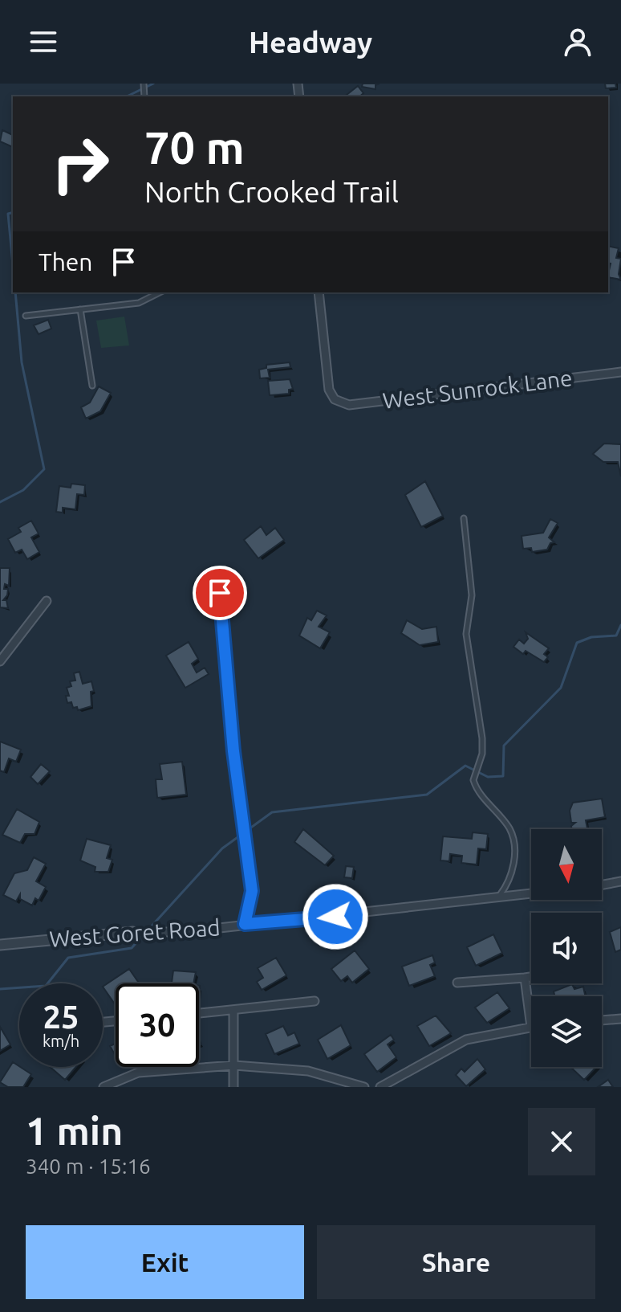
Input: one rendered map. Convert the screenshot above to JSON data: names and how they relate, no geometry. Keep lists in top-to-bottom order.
{
  "streets": {
    "street": ["West Sunrock Lane", "West Goret Road"]
  },
  "north": "bottom",
  "page": {
    "header": "Headway",
    "turn": ["70 m", "North Crooked Trail"],
    "then": "Then",
    "speed": "25 km/h",
    "limit": "30",
    "heading": ["1 min", "340 m · 15:16"],
    "buttons": ["Exit", "Share"]
  }
}
